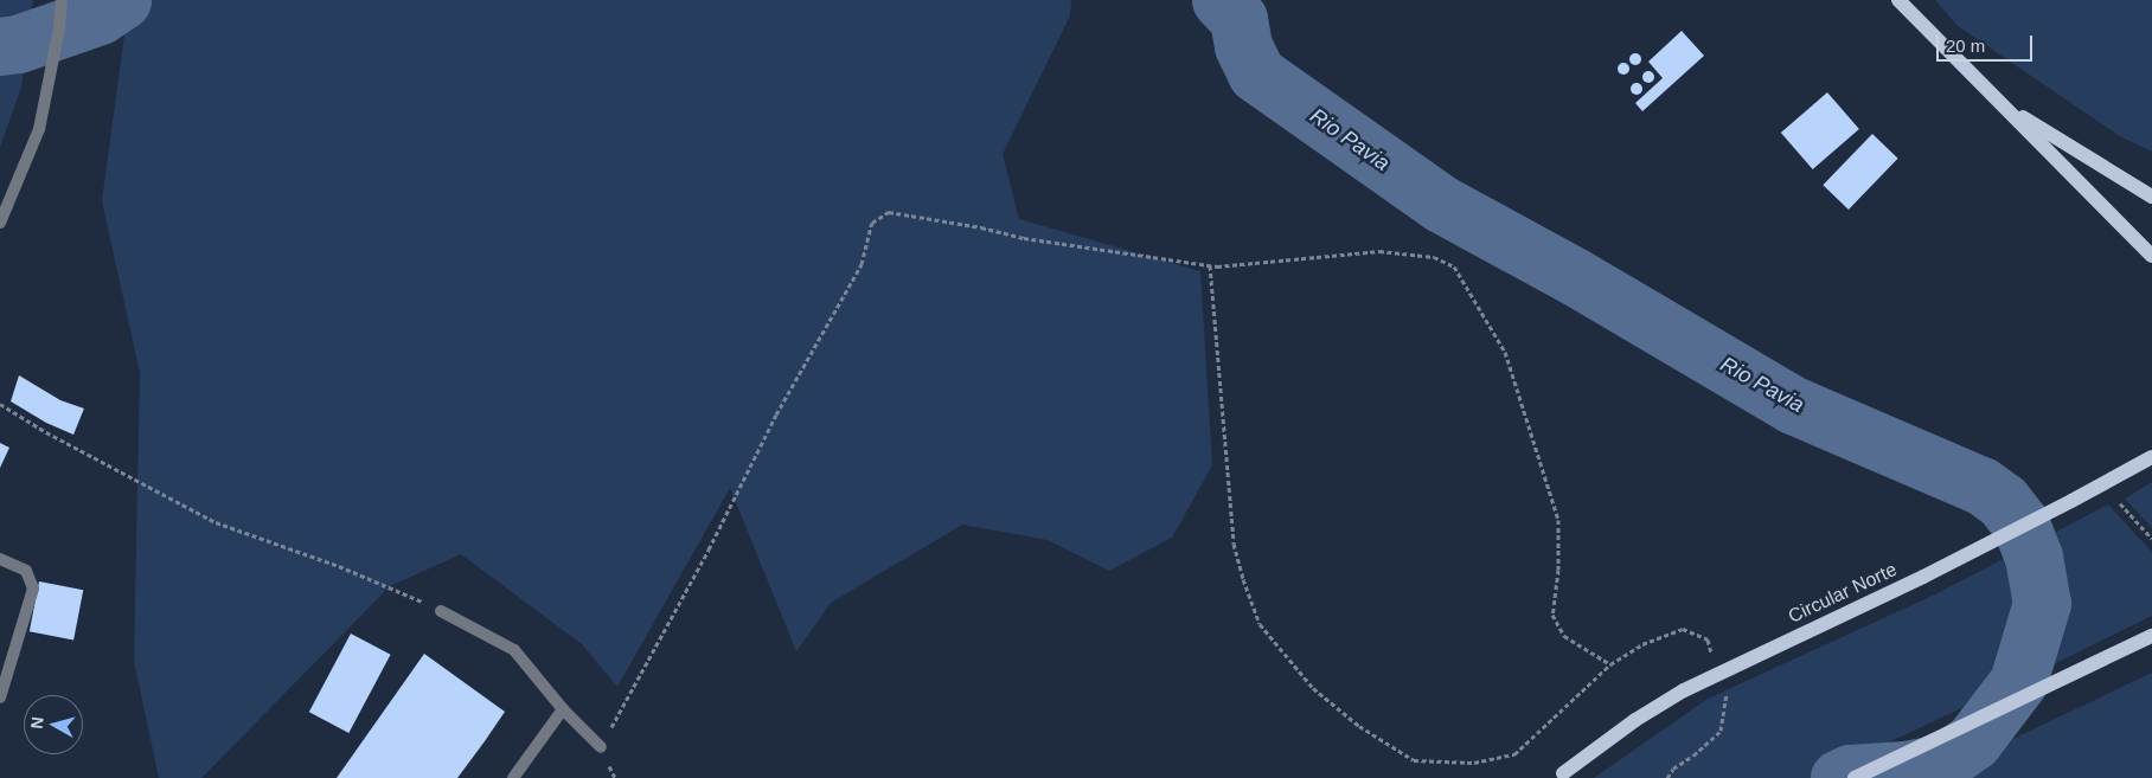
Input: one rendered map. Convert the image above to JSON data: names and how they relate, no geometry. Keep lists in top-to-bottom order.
{
  "streets": {
    "main road": ["Circular Norte"]
  },
  "water": ["Rio Pavia"],
  "scale_bar": "20 m",
  "north": "left"
}
